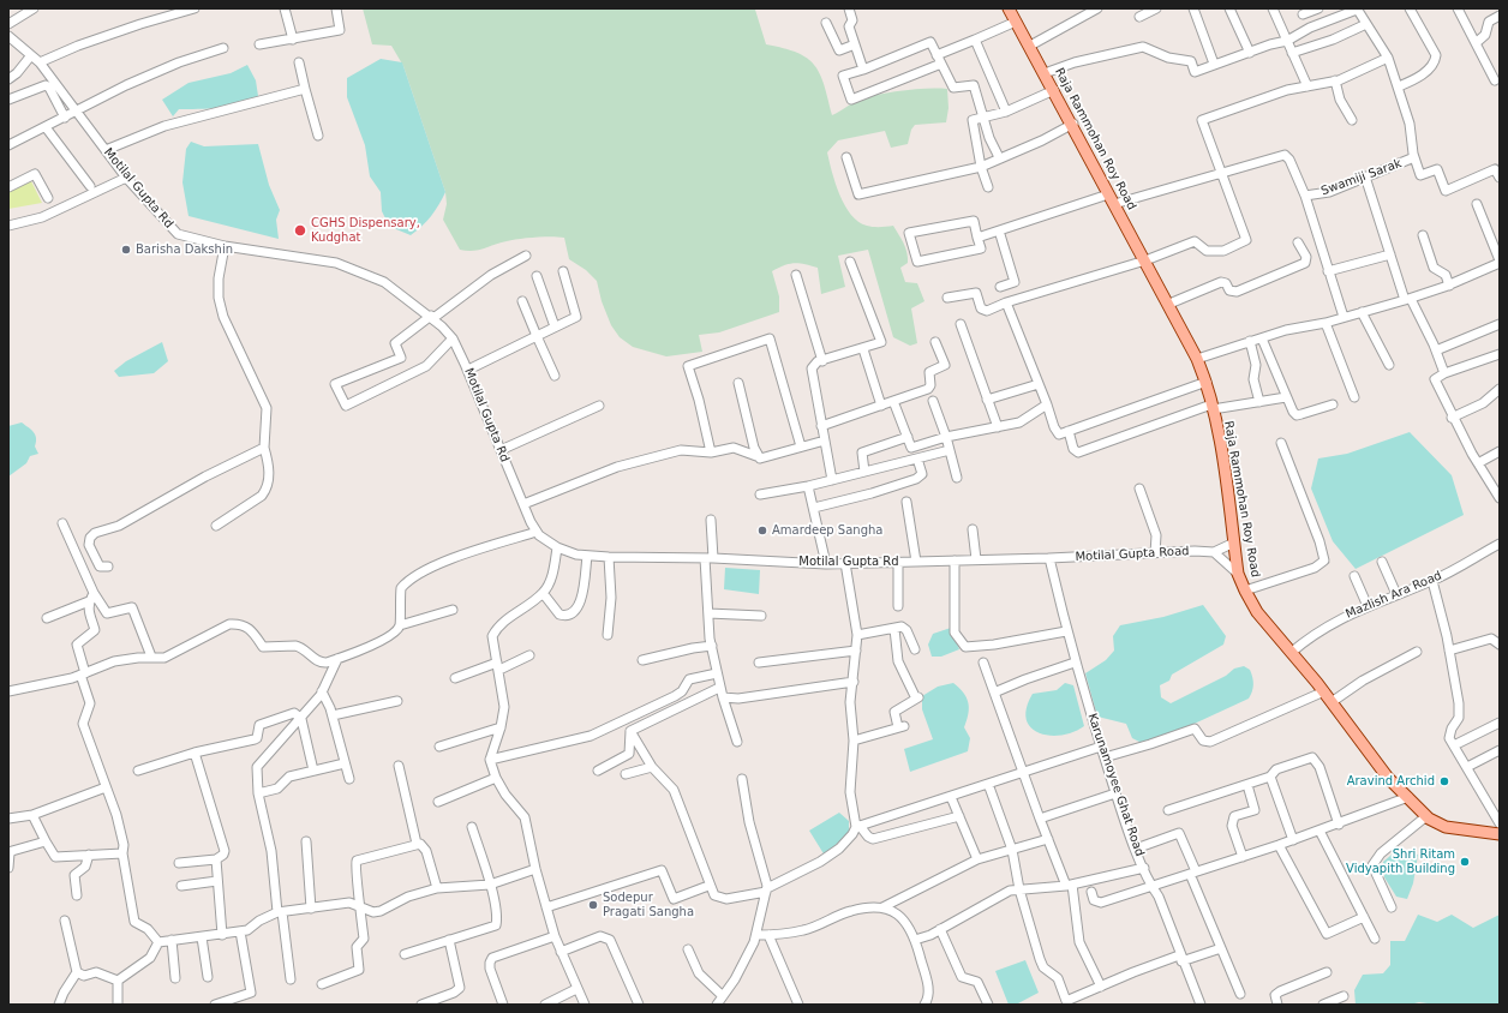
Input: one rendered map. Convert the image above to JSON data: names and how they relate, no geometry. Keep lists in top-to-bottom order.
{
  "streets": {
    "main road": ["Raja Rammohan Roy Road"],
    "street": [
      "Swamiji Sarak",
      "Motilal Gupta Rd",
      "Motilal Gupta Road",
      "Mazlish Ara Road",
      "Karunamoyee Ghat Road"
    ]
  },
  "crossings": [
    ["Raja Rammohan Roy Road", "Swamiji Sarak"],
    ["Raja Rammohan Roy Road", "Motilal Gupta Road"],
    ["Raja Rammohan Roy Road", "Mazlish Ara Road"],
    ["Motilal Gupta Rd", "Motilal Gupta Road"],
    ["Motilal Gupta Rd", "Karunamoyee Ghat Road"],
    ["Motilal Gupta Road", "Karunamoyee Ghat Road"]
  ],
  "places": [
    "CGHS Dispensary, Kudghat",
    "Barisha Dakshin",
    "Amardeep Sangha",
    "Aravind Archid",
    "Shri Ritam Vidyapith Building",
    "Sodepur Pragati Sangha"
  ]
}
